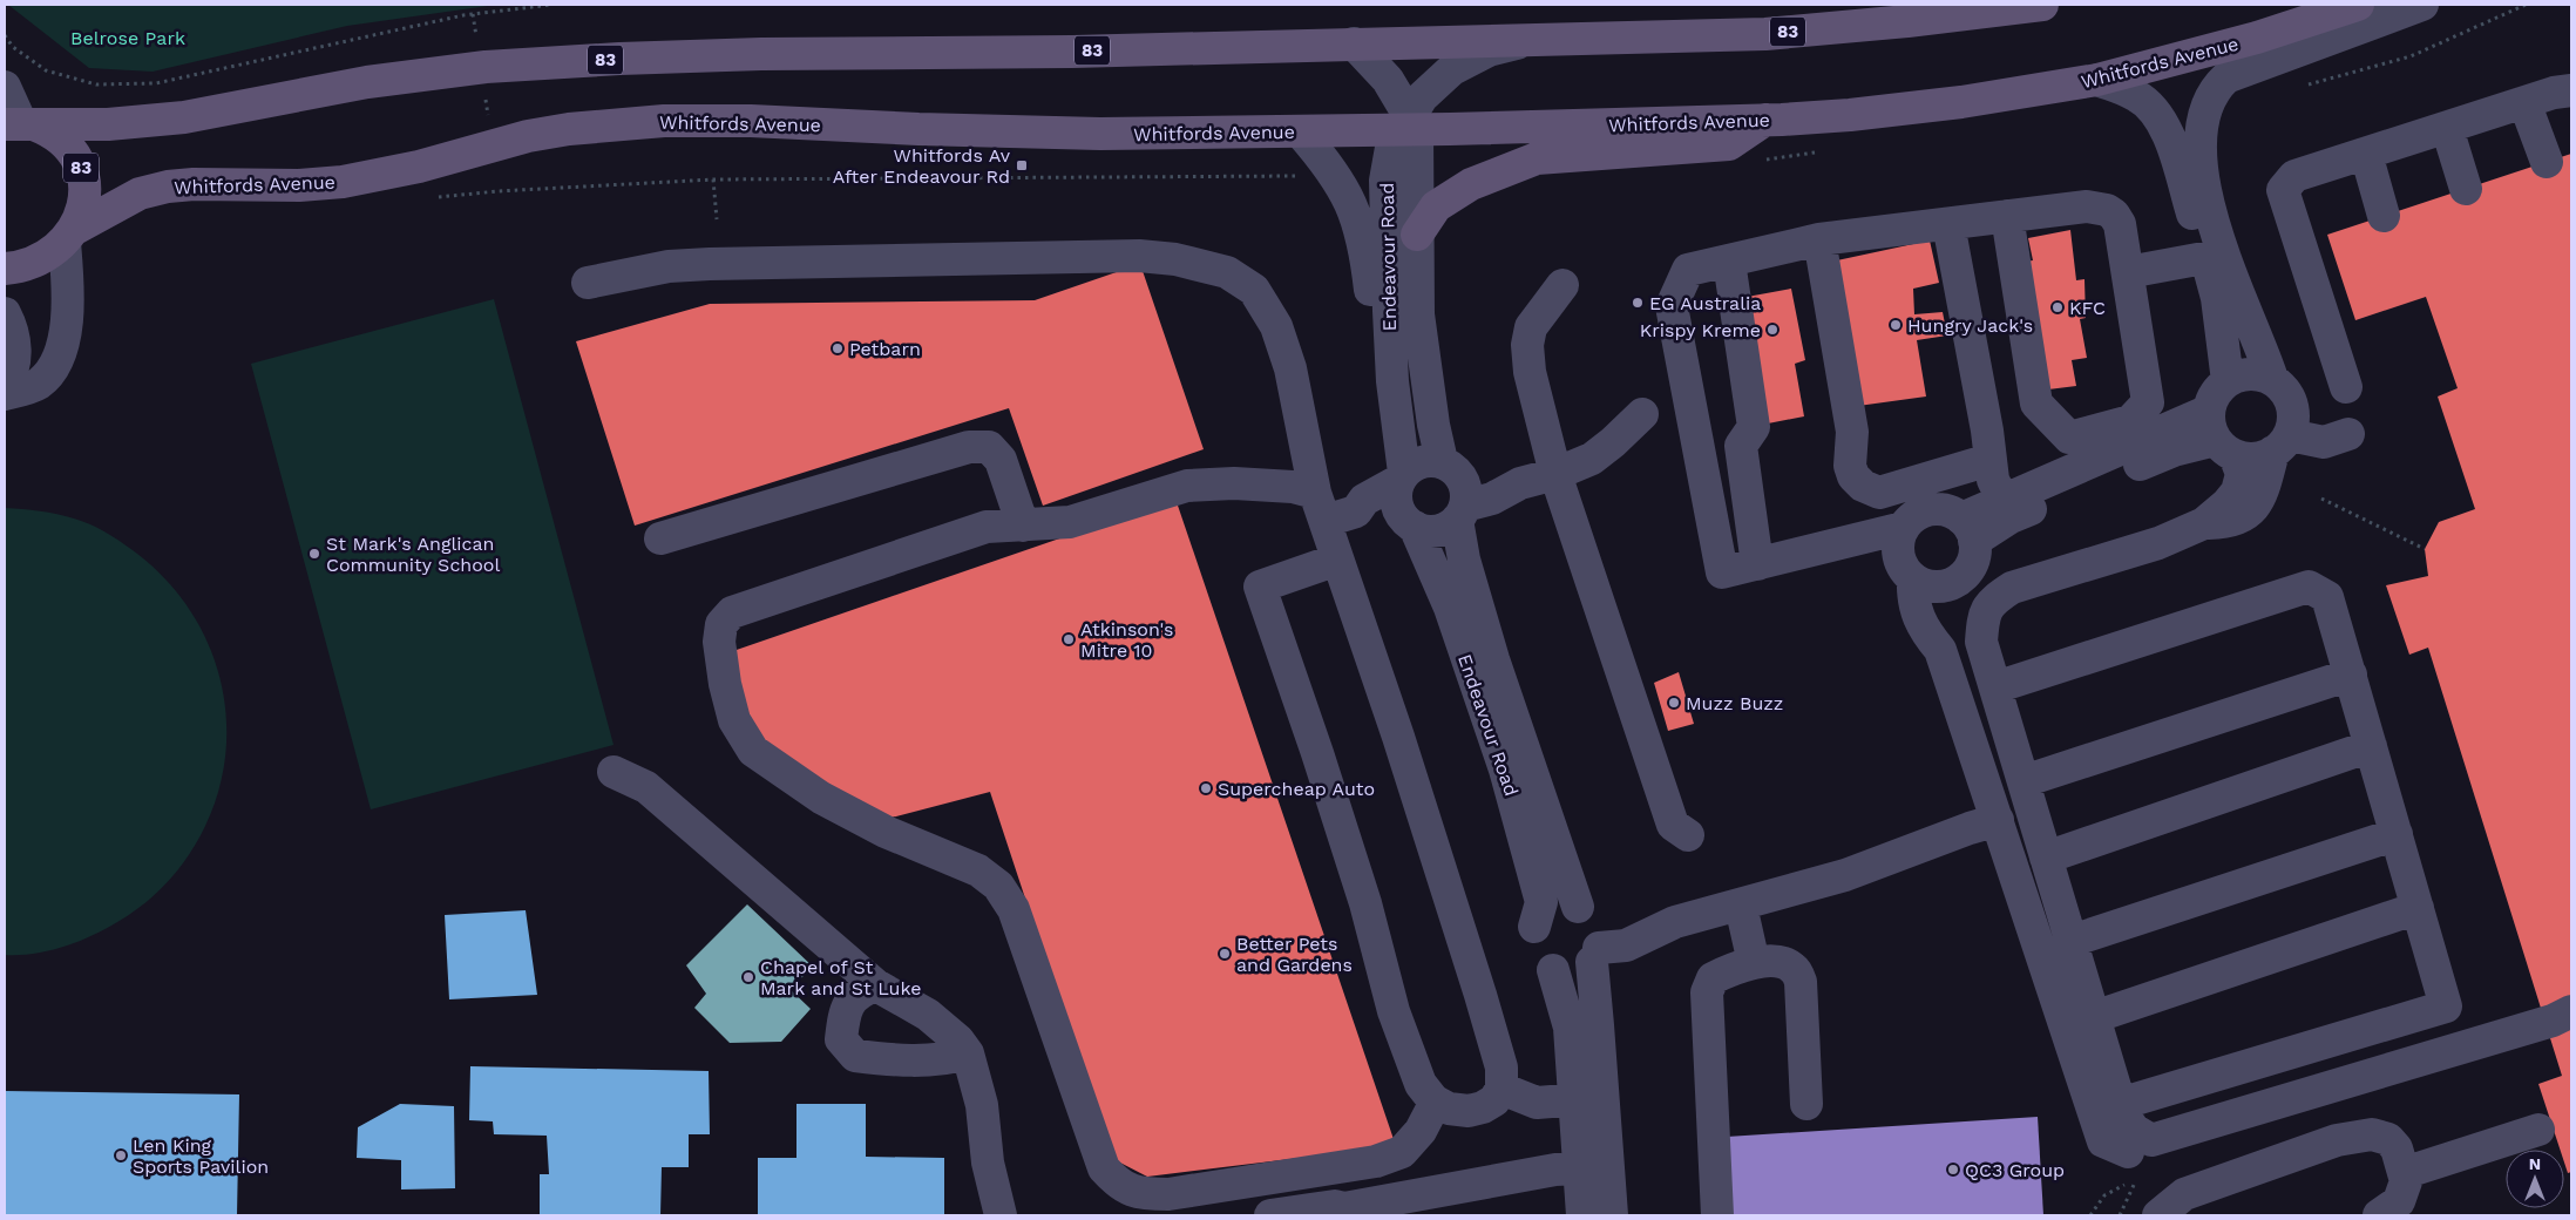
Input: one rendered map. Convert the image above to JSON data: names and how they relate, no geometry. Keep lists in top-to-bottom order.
{
  "streets": {
    "main road": ["83", "Whitfords Avenue"],
    "street": ["Endeavour Road"]
  },
  "crossings": [
    ["83", "Whitfords Avenue"],
    ["83", "Endeavour Road"],
    ["Whitfords Avenue", "Endeavour Road"]
  ],
  "parks": ["Belrose Park"],
  "places": {
    "transit": ["Whitfords Av After Endeavour Rd"],
    "other": [
      "EG Australia",
      "KFC",
      "Hungry Jack's",
      "Krispy Kreme",
      "Petbarn",
      "St Mark's Anglican Community School",
      "Atkinson's Mitre 10",
      "Muzz Buzz",
      "Supercheap Auto",
      "Better Pets and Gardens",
      "Chapel of St Mark and St Luke",
      "Len King Sports Pavilion",
      "QC3 Group"
    ]
  },
  "north": "top"
}
